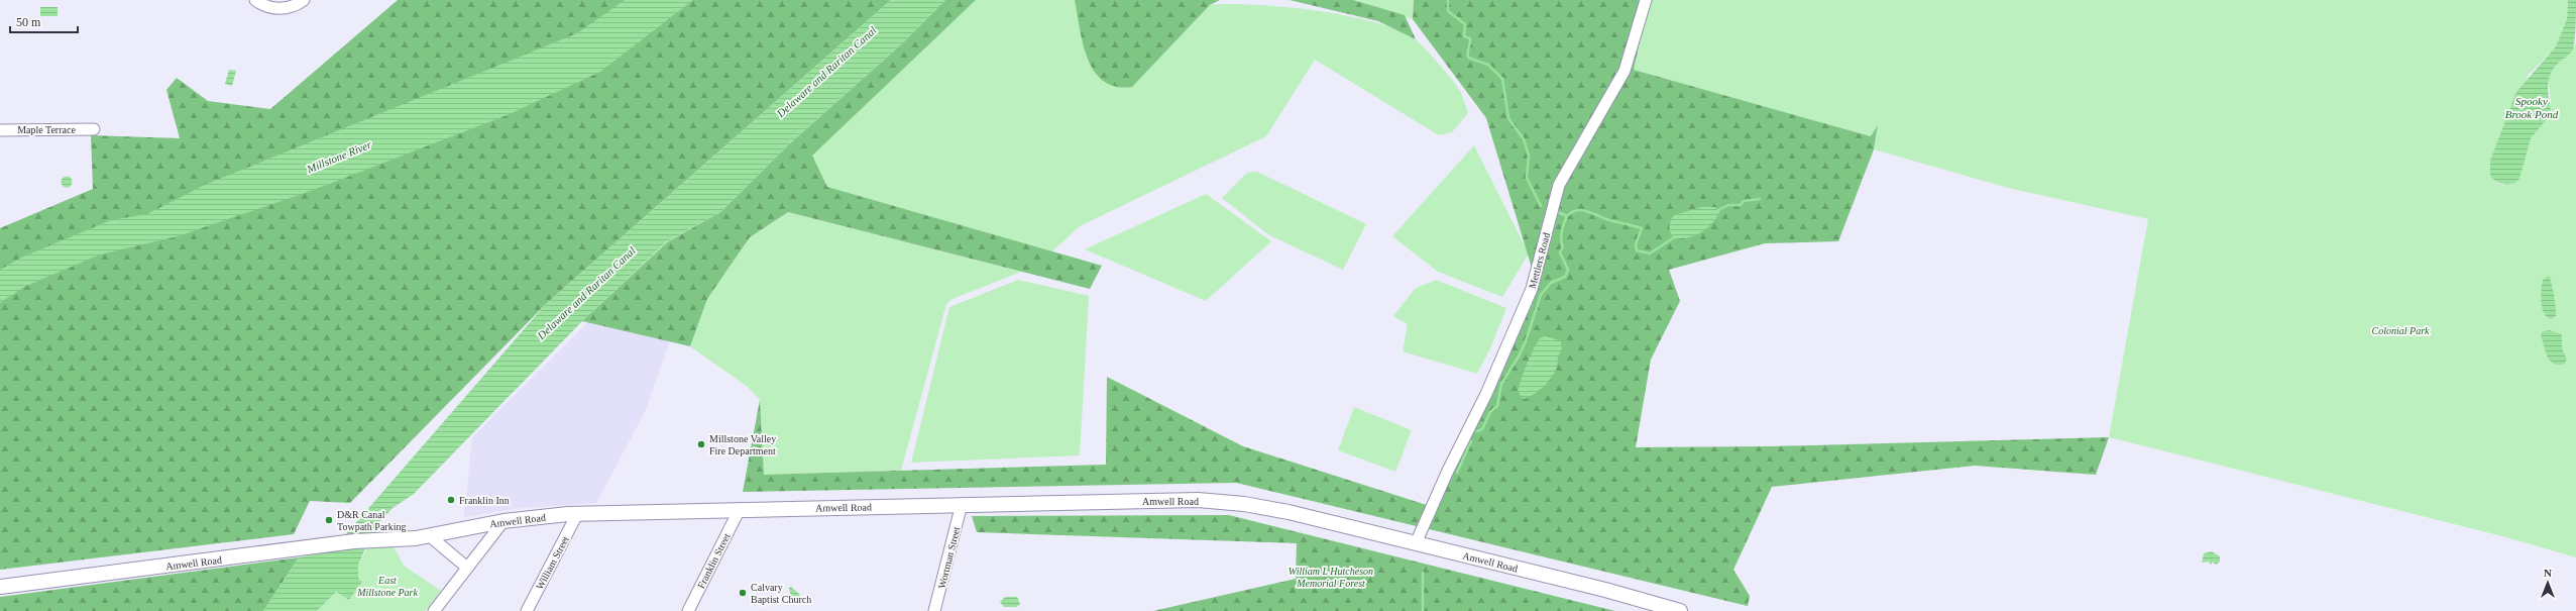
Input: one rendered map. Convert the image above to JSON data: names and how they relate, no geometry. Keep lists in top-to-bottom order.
{
  "streets": {
    "main road": ["Amwell Road"],
    "street": [
      "Maple Terrace",
      "Mettlers Road",
      "Wortman Street",
      "Franklin Street",
      "William Street"
    ]
  },
  "crossings": [
    ["Mettlers Road", "Amwell Road"],
    ["Amwell Road", "Wortman Street"],
    ["Amwell Road", "Franklin Street"],
    ["Amwell Road", "William Street"]
  ],
  "water": ["Delaware and Raritan Canal", "Spooky Brook Pond", "Millstone River"],
  "parks": ["Colonial Park", "William L Hutcheson Memorial Forest", "East Millstone Park"],
  "places": [
    "Millstone Valley Fire Department",
    "Franklin Inn",
    "D&R Canal Towpath Parking",
    "Calvary Baptist Church"
  ],
  "scale_bar": "50 m",
  "north": "top"
}
